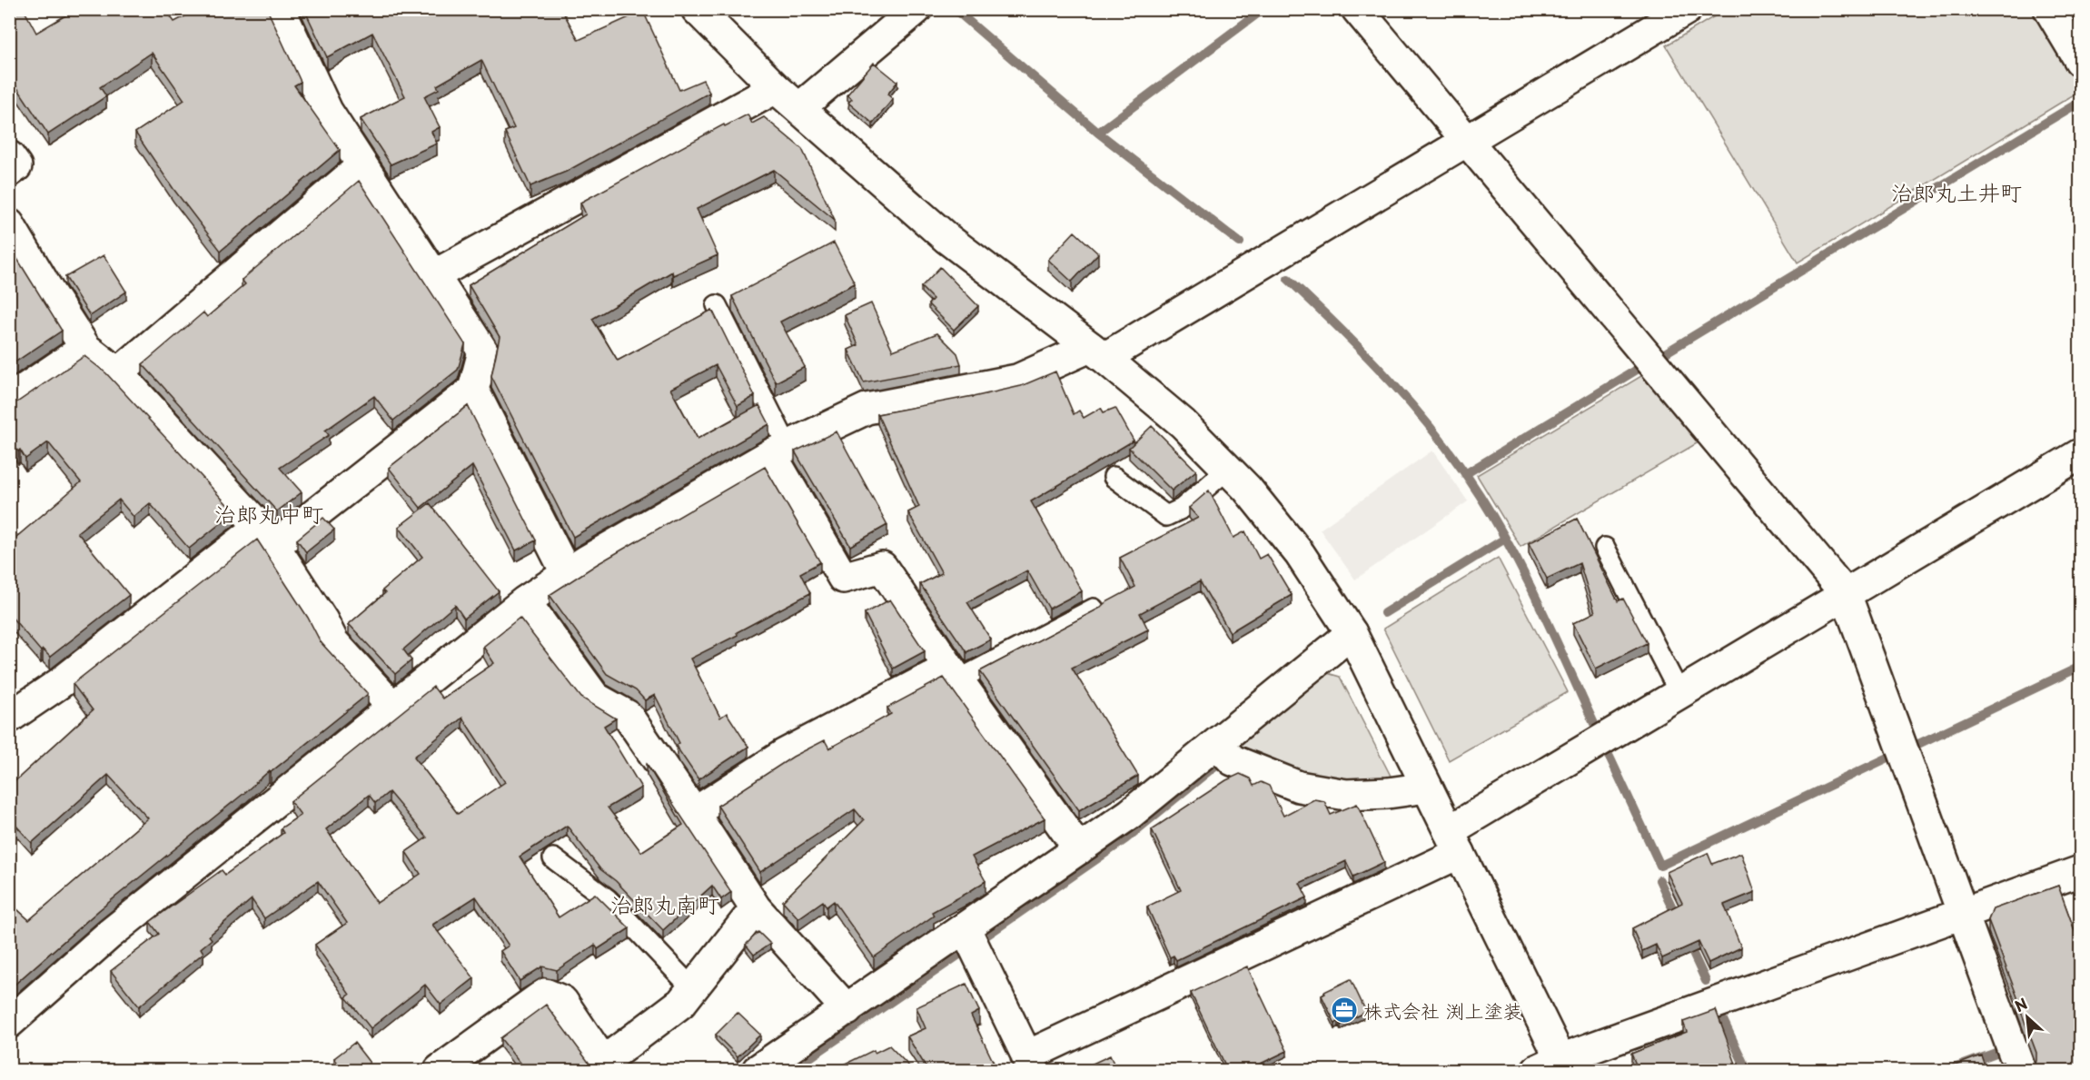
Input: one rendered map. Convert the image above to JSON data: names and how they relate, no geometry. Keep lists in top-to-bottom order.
{
  "districts": ["治郎丸土井町", "治郎丸中町", "治郎丸南町"],
  "places": {
    "office": ["株式会社 渕上塗装"]
  },
  "north": "top left"
}
